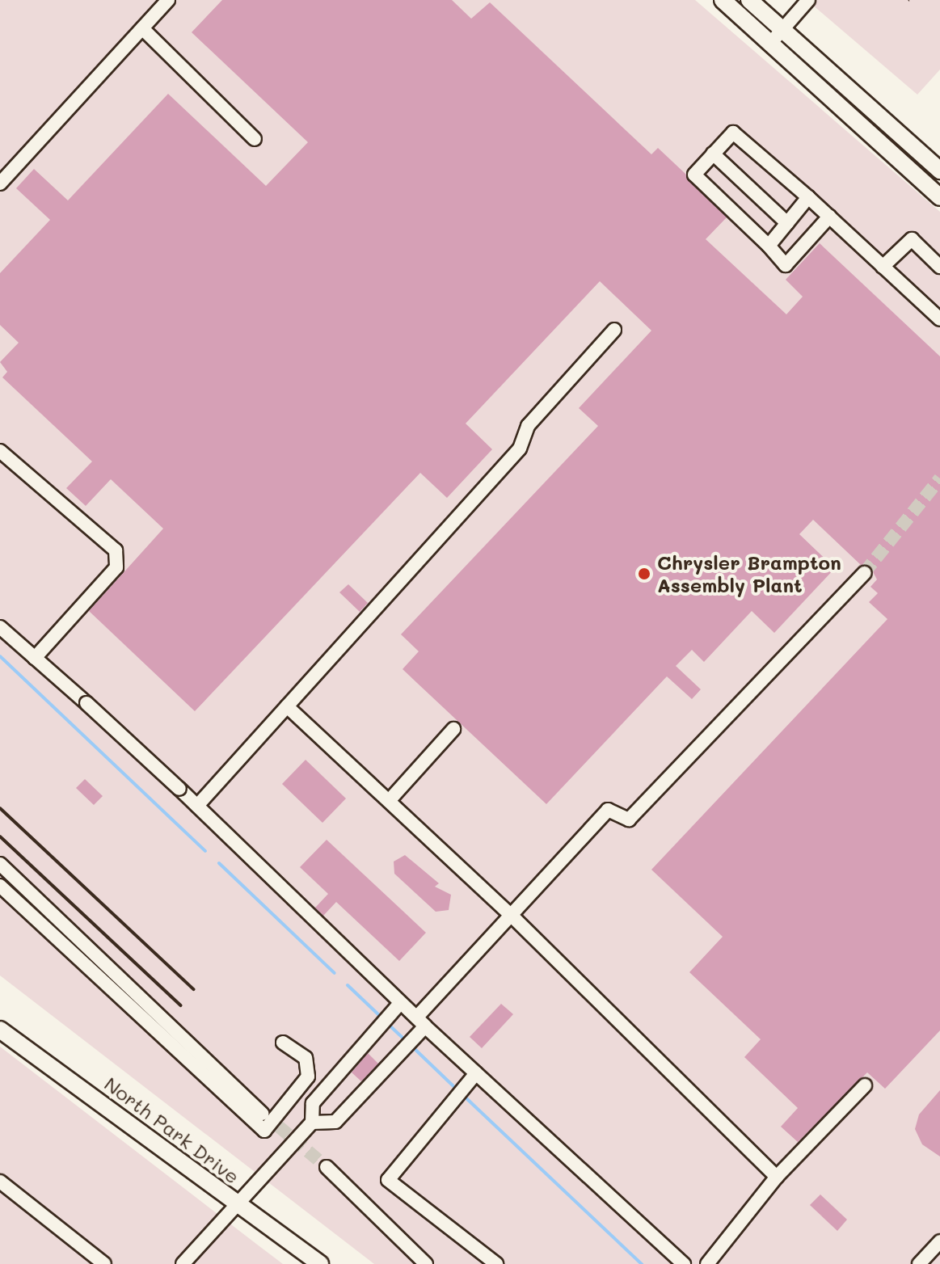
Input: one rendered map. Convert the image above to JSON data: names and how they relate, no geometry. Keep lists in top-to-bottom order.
{
  "streets": {
    "main road": ["North Park Drive"]
  },
  "places": ["Chrysler Brampton Assembly Plant"]
}
